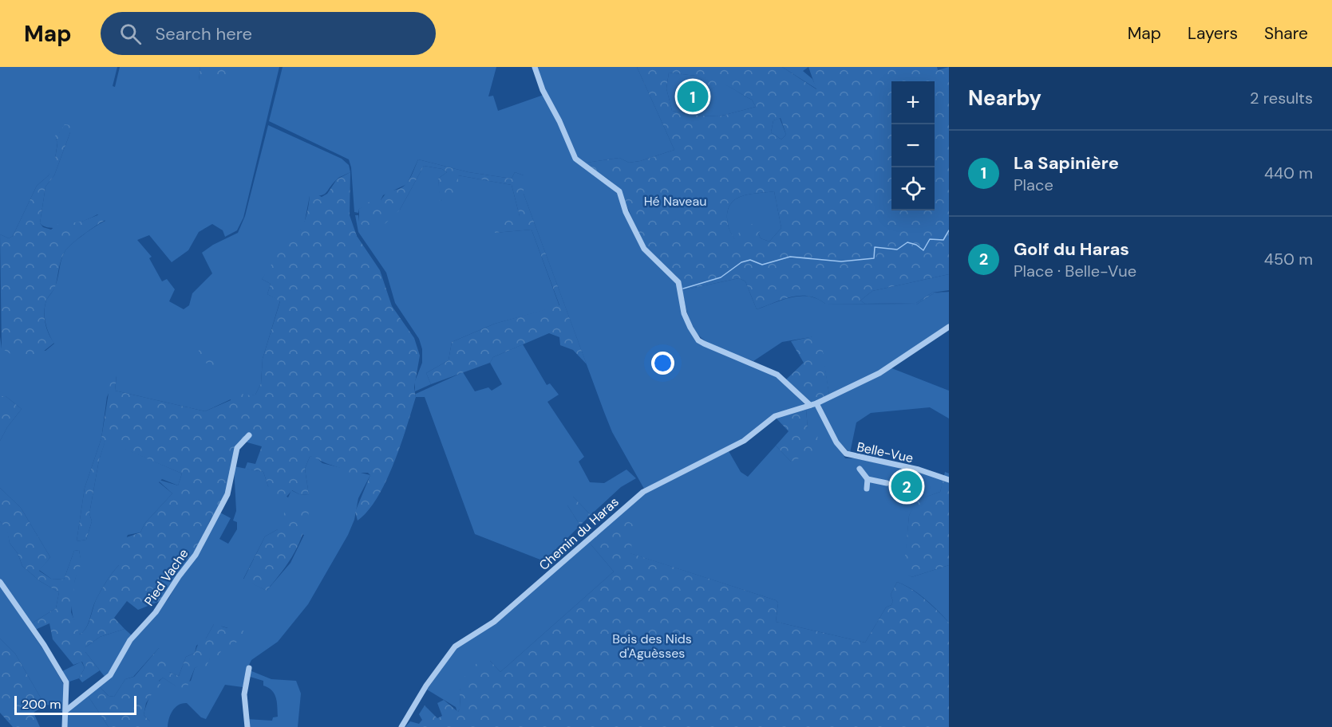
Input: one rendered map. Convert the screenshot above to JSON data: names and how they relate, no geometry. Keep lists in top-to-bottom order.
{
  "streets": {
    "street": ["Belle-Vue", "Chemin du Haras", "Pied Vache"]
  },
  "parks": ["Hé Naveau", "Bois des Nids d'Aguèsses"],
  "scale_bar": "200 m",
  "page": {
    "header": "Map",
    "search": "Search here",
    "nav": ["Map", "Layers", "Share"],
    "heading": ["Nearby", "2 results"],
    "pins": ["1", "2"],
    "map_buttons": ["+", "−"],
    "list": [
      {
        "mark": "1",
        "name": "La Sapinière",
        "note": "Place",
        "value": "440 m"
      },
      {
        "mark": "2",
        "name": "Golf du Haras",
        "note": "Place · Belle-Vue",
        "value": "450 m"
      }
    ],
    "scale": "200 m"
  }
}
